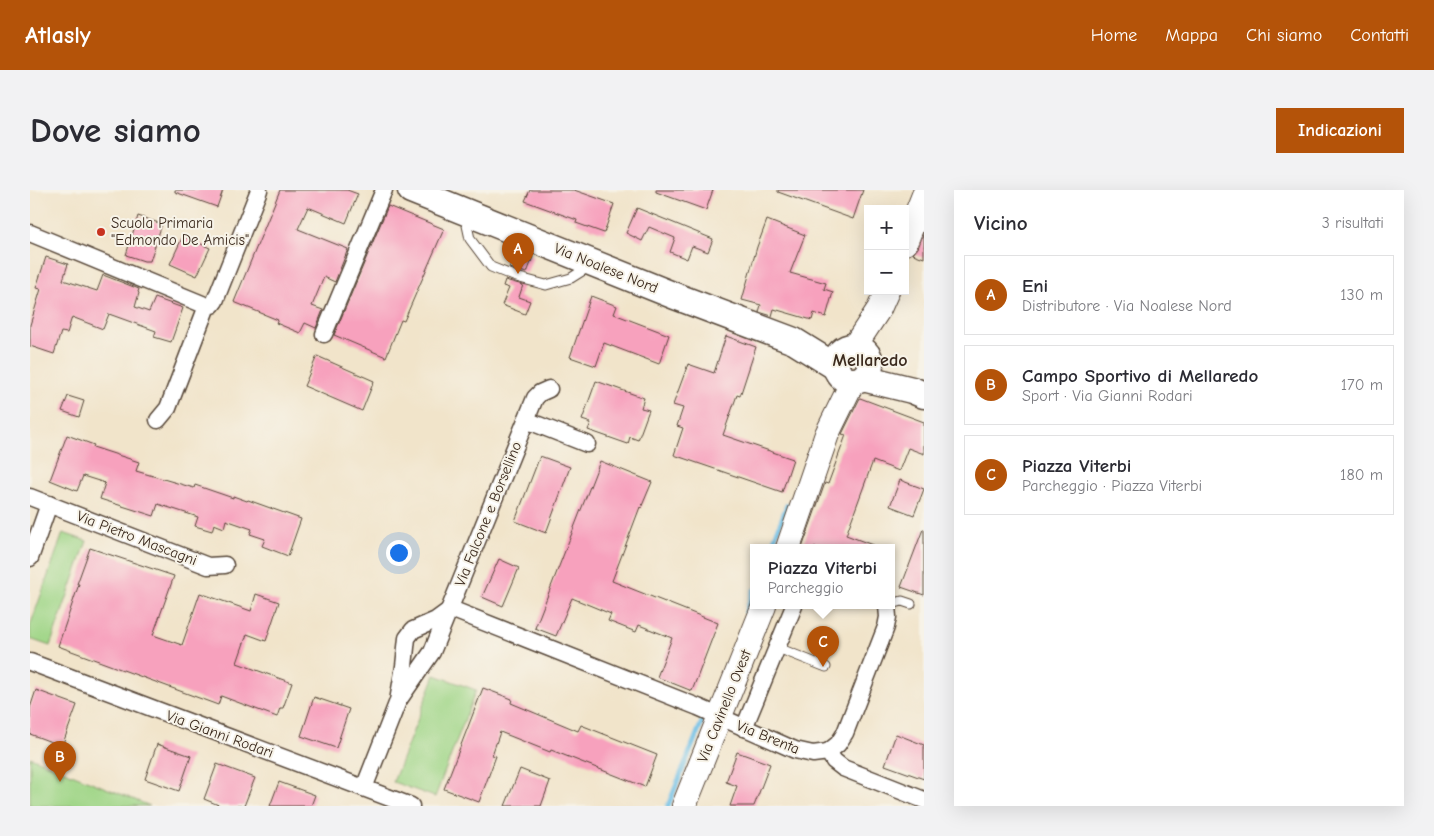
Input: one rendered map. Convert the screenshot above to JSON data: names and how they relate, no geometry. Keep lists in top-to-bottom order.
{
  "streets": {
    "main road": ["Via Noalese Nord"],
    "street": [
      "Via Falcone e Borsellino",
      "Via Pietro Mascagni",
      "Via Cavinello Ovest",
      "Via Gianni Rodari",
      "Via Brenta"
    ]
  },
  "crossings": [
    ["Via Falcone e Borsellino", "Via Gianni Rodari"],
    ["Via Falcone e Borsellino", "Via Brenta"],
    ["Via Cavinello Ovest", "Via Brenta"]
  ],
  "districts": ["Mellaredo"],
  "places": ["Scuola Primaria \"Edmondo De Amicis\""],
  "page": {
    "header": "Atlasly",
    "nav": [
      "Home",
      "Mappa",
      "Chi siamo",
      "Contatti"
    ],
    "buttons": "Indicazioni",
    "title": "Dove siamo",
    "heading": ["Vicino", "3 risultati"],
    "map_buttons": ["+", "−"],
    "pins": ["A", "C", "B"],
    "list": [
      {
        "mark": "A",
        "name": "Eni",
        "note": "Distributore · Via Noalese Nord",
        "value": "130 m"
      },
      {
        "mark": "B",
        "name": "Campo Sportivo di Mellaredo",
        "note": "Sport · Via Gianni Rodari",
        "value": "170 m"
      },
      {
        "mark": "C",
        "name": "Piazza Viterbi",
        "note": "Parcheggio · Piazza Viterbi",
        "value": "180 m"
      }
    ],
    "popup": ["Piazza Viterbi", "Parcheggio"]
  }
}
